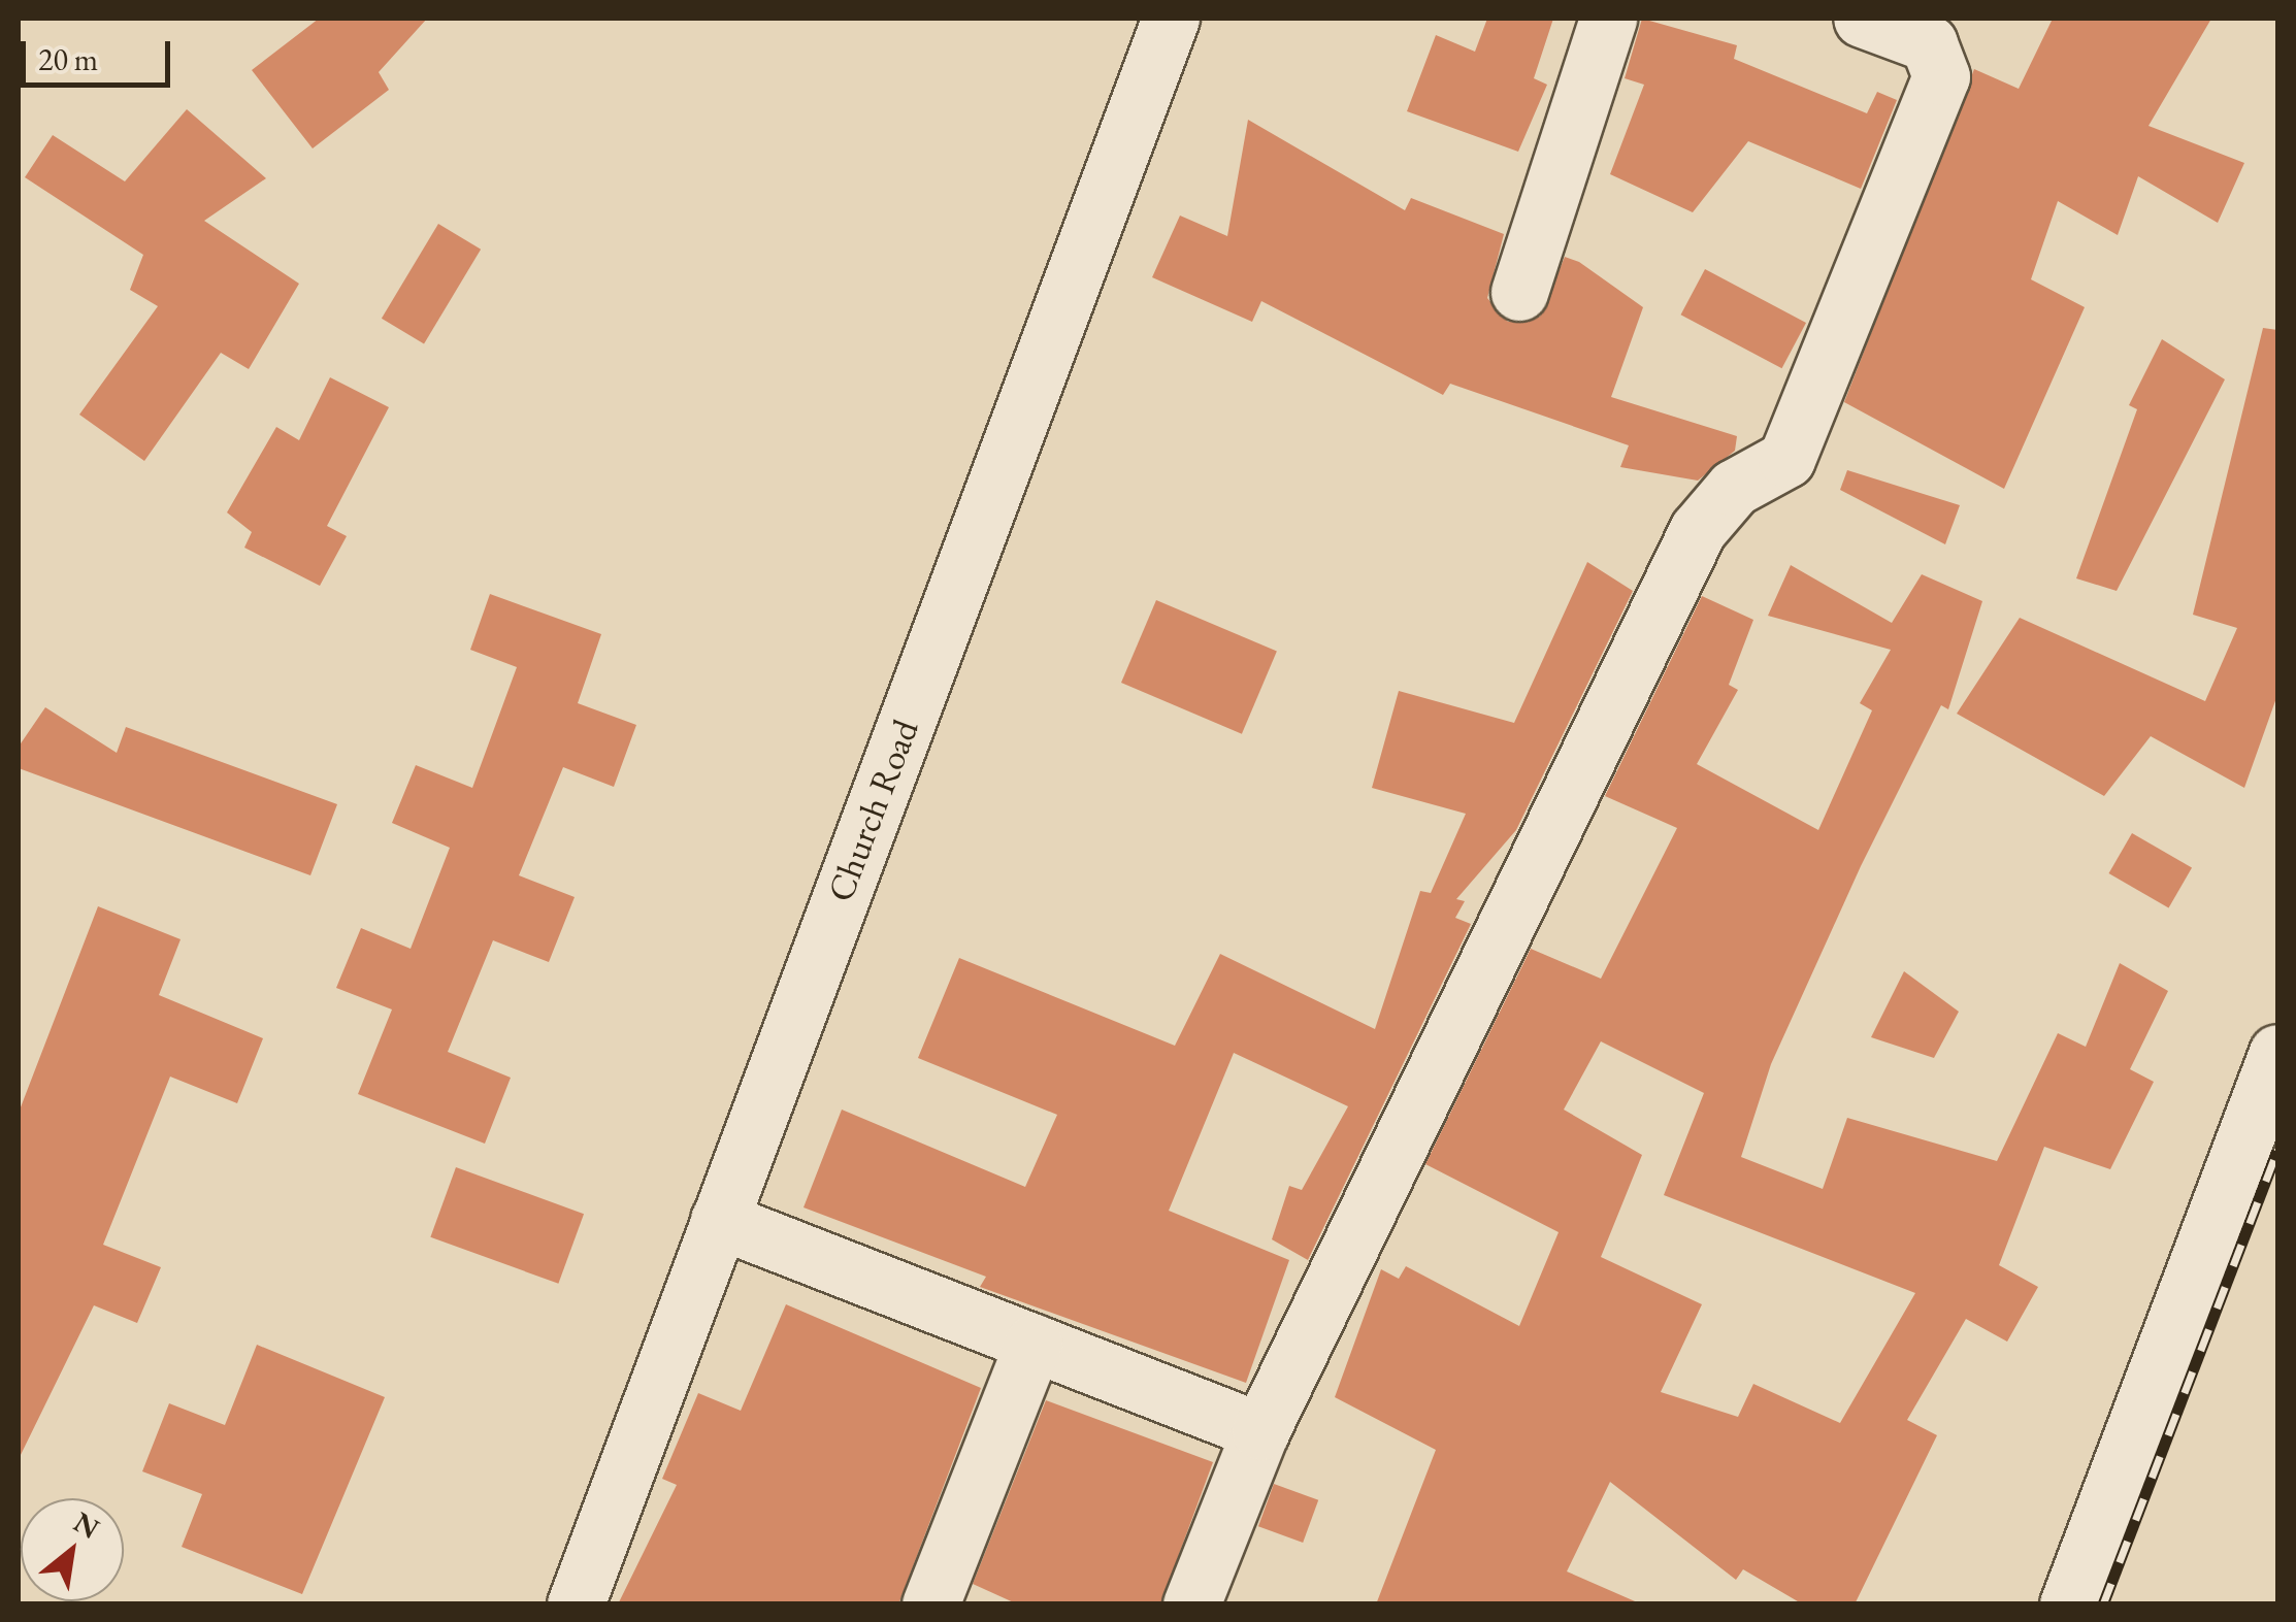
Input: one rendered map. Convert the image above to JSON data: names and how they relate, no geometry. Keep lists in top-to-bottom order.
{
  "streets": {
    "street": ["Church Road"]
  },
  "scale_bar": "20 m",
  "north": "top right"
}
